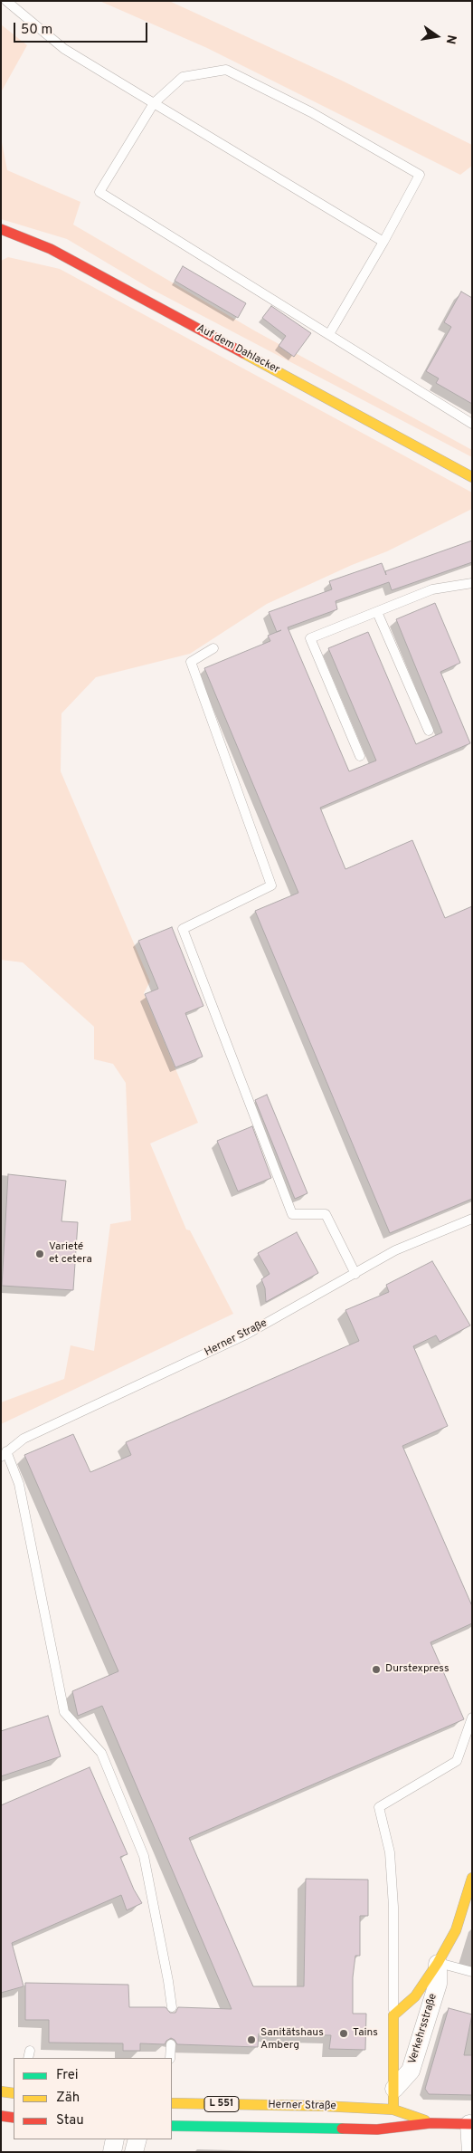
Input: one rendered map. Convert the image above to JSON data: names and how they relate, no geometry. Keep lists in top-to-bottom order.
{
  "streets": {
    "street": [
      "Auf dem Dahlacker",
      "Herner Straße",
      "Verkehrsstraße",
      "L 551"
    ]
  },
  "crossings": [
    ["Herner Straße", "Verkehrsstraße"],
    ["Herner Straße", "L 551"],
    ["Verkehrsstraße", "L 551"]
  ],
  "places": [
    "Varieté et cetera",
    "Durstexpress",
    "Tains",
    "Sanitätshaus Amberg"
  ],
  "legend": ["Frei", "Zäh", "Stau"],
  "scale_bar": "50 m",
  "north": "right"
}
